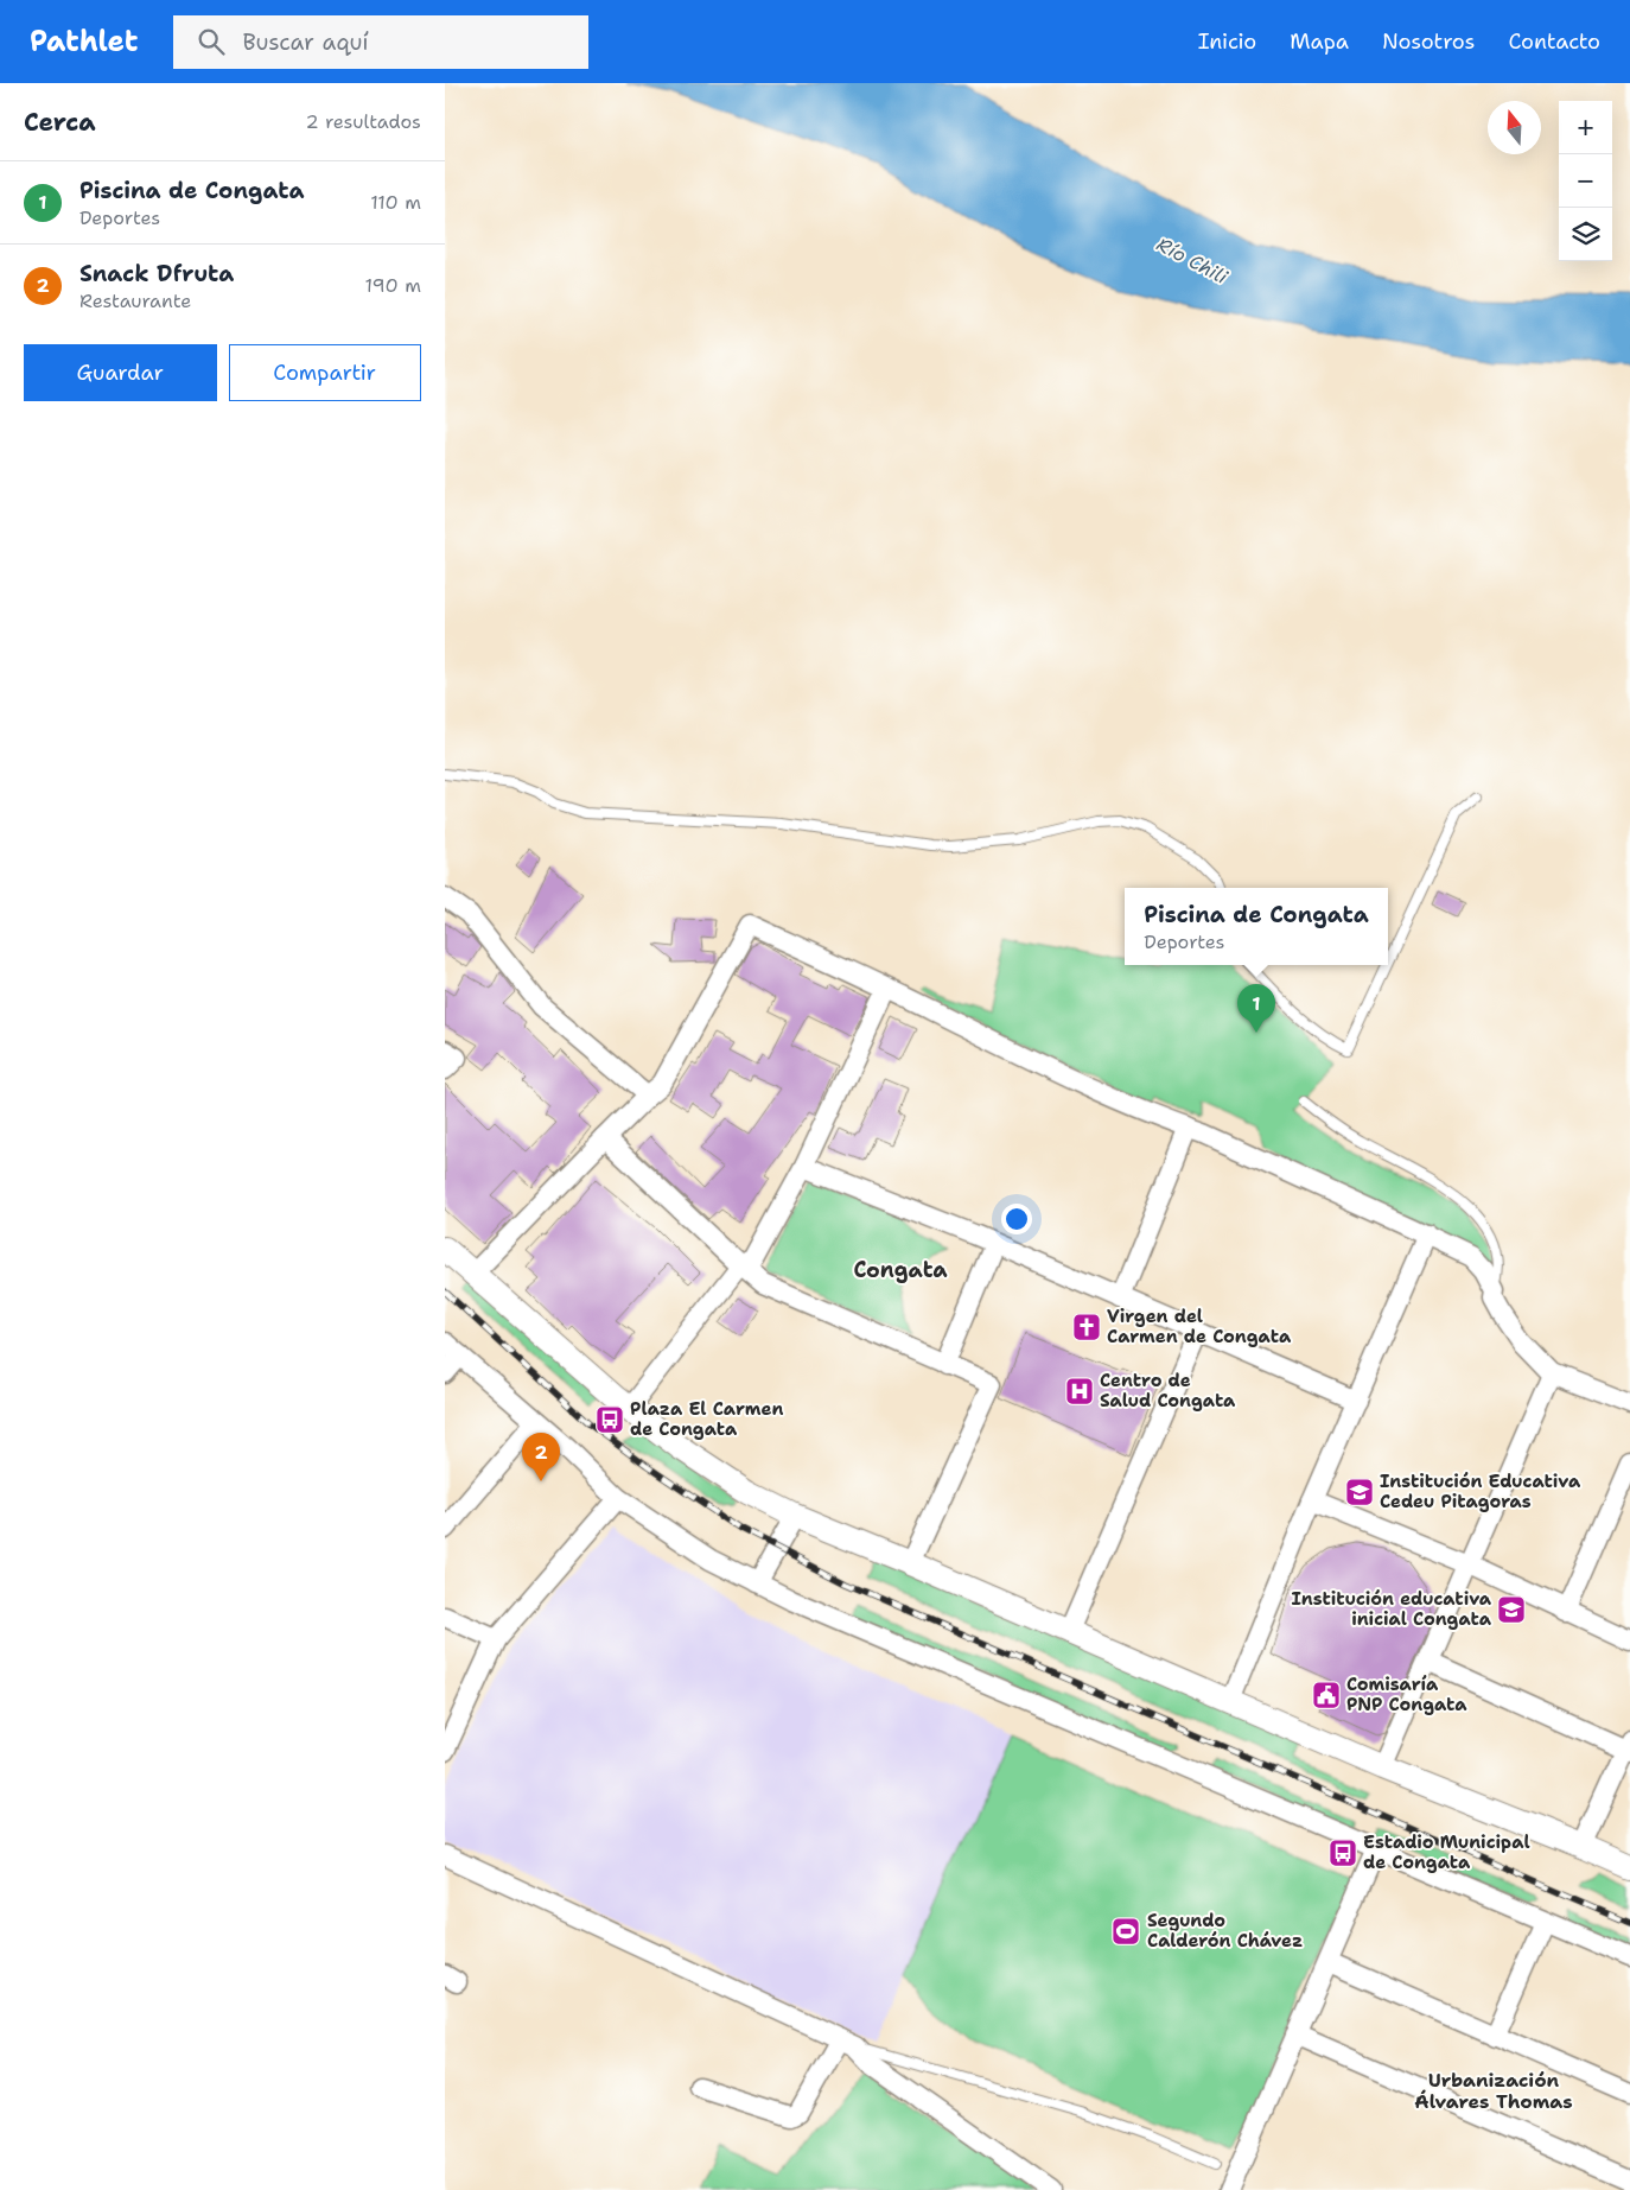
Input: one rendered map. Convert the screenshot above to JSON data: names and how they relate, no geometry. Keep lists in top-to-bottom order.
{
  "districts": ["Congata", "Urbanización Álvares Thomas"],
  "water": ["Río Chili"],
  "places": {
    "church": ["Virgen del Carmen de Congata"],
    "hospital": ["Centro de Salud Congata"],
    "bus stop": ["Plaza El Carmen de Congata", "Estadio Municipal de Congata"],
    "school or university": ["Institución Educativa Cedeu Pitagoras", "Institución educativa inicial Congata"],
    "public building": ["Comisaría PNP Congata"],
    "sports": ["Segundo Calderón Chávez"]
  },
  "north": "top",
  "page": {
    "header": "Pathlet",
    "search": "Buscar aquí",
    "nav": [
      "Inicio",
      "Mapa",
      "Nosotros",
      "Contacto"
    ],
    "heading": ["Cerca", "2 resultados"],
    "map_buttons": ["+", "−"],
    "list": [
      {
        "mark": "1",
        "name": "Piscina de Congata",
        "note": "Deportes",
        "value": "110 m"
      },
      {
        "mark": "2",
        "name": "Snack Dfruta",
        "note": "Restaurante",
        "value": "190 m"
      }
    ],
    "buttons": ["Guardar", "Compartir"],
    "popup": ["Piscina de Congata", "Deportes"],
    "pins": ["1", "2"]
  }
}
